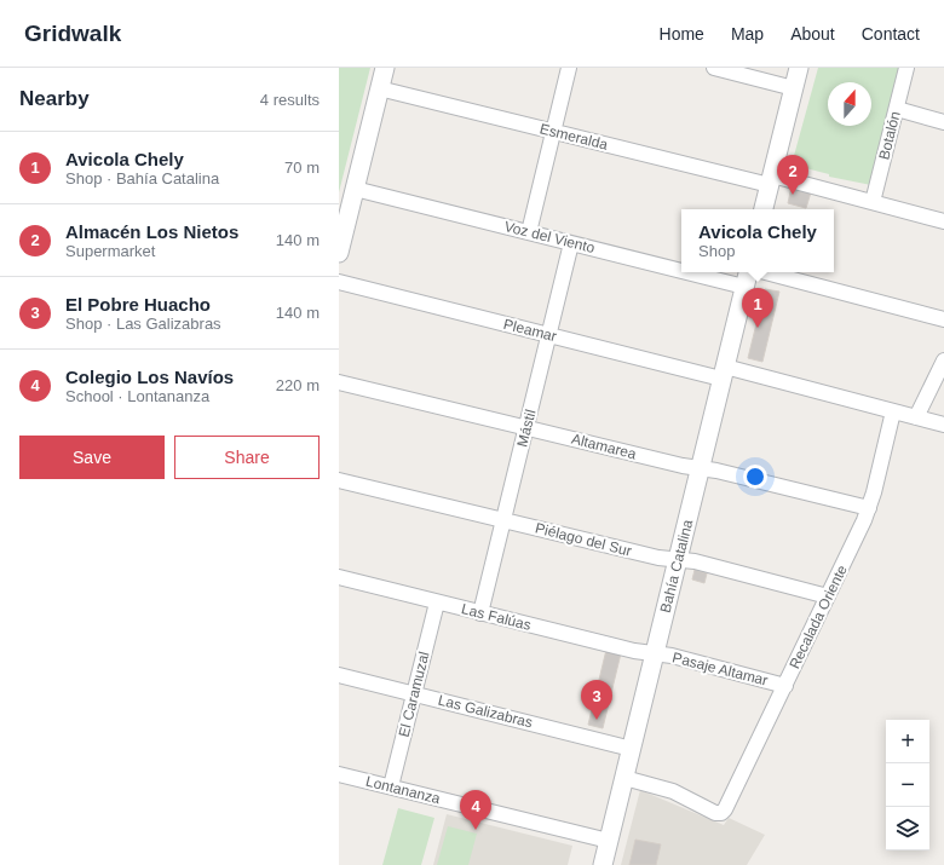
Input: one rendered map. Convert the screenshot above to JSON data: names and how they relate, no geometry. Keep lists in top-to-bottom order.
{
  "streets": {
    "street": [
      "Botalón",
      "Esmeralda",
      "Voz del Viento",
      "Pleamar",
      "Mástil",
      "Altamarea",
      "Piélago del Sur",
      "Bahía Catalina",
      "Las Falúas",
      "Recalada Oriente",
      "Pasaje Altamar",
      "El Caramuzal",
      "Las Galizabras",
      "Lontananza"
    ]
  },
  "crossings": [
    ["Botalón", "Esmeralda"],
    ["Voz del Viento", "Mástil"],
    ["Voz del Viento", "Bahía Catalina"],
    ["Pleamar", "Mástil"],
    ["Pleamar", "Bahía Catalina"],
    ["Pleamar", "Recalada Oriente"],
    ["Mástil", "Altamarea"],
    ["Mástil", "Piélago del Sur"],
    ["Mástil", "Las Falúas"],
    ["Altamarea", "Bahía Catalina"],
    ["Altamarea", "Recalada Oriente"],
    ["Piélago del Sur", "Bahía Catalina"],
    ["Piélago del Sur", "Recalada Oriente"],
    ["Bahía Catalina", "Las Falúas"],
    ["Bahía Catalina", "Recalada Oriente"],
    ["Bahía Catalina", "Pasaje Altamar"],
    ["Bahía Catalina", "Las Galizabras"],
    ["Bahía Catalina", "Lontananza"],
    ["Las Falúas", "Pasaje Altamar"],
    ["Las Falúas", "El Caramuzal"],
    ["Recalada Oriente", "Pasaje Altamar"],
    ["El Caramuzal", "Las Galizabras"],
    ["El Caramuzal", "Lontananza"]
  ],
  "north": "top",
  "page": {
    "header": "Gridwalk",
    "nav": [
      "Home",
      "Map",
      "About",
      "Contact"
    ],
    "heading": ["Nearby", "4 results"],
    "list": [
      {
        "mark": "1",
        "name": "Avicola Chely",
        "note": "Shop · Bahía Catalina",
        "value": "70 m"
      },
      {
        "mark": "2",
        "name": "Almacén Los Nietos",
        "note": "Supermarket",
        "value": "140 m"
      },
      {
        "mark": "3",
        "name": "El Pobre Huacho",
        "note": "Shop · Las Galizabras",
        "value": "140 m"
      },
      {
        "mark": "4",
        "name": "Colegio Los Navíos",
        "note": "School · Lontananza",
        "value": "220 m"
      }
    ],
    "pins": [
      "2",
      "1",
      "3",
      "4"
    ],
    "popup": ["Avicola Chely", "Shop"],
    "buttons": ["Save", "Share"],
    "map_buttons": ["+", "−"]
  }
}
